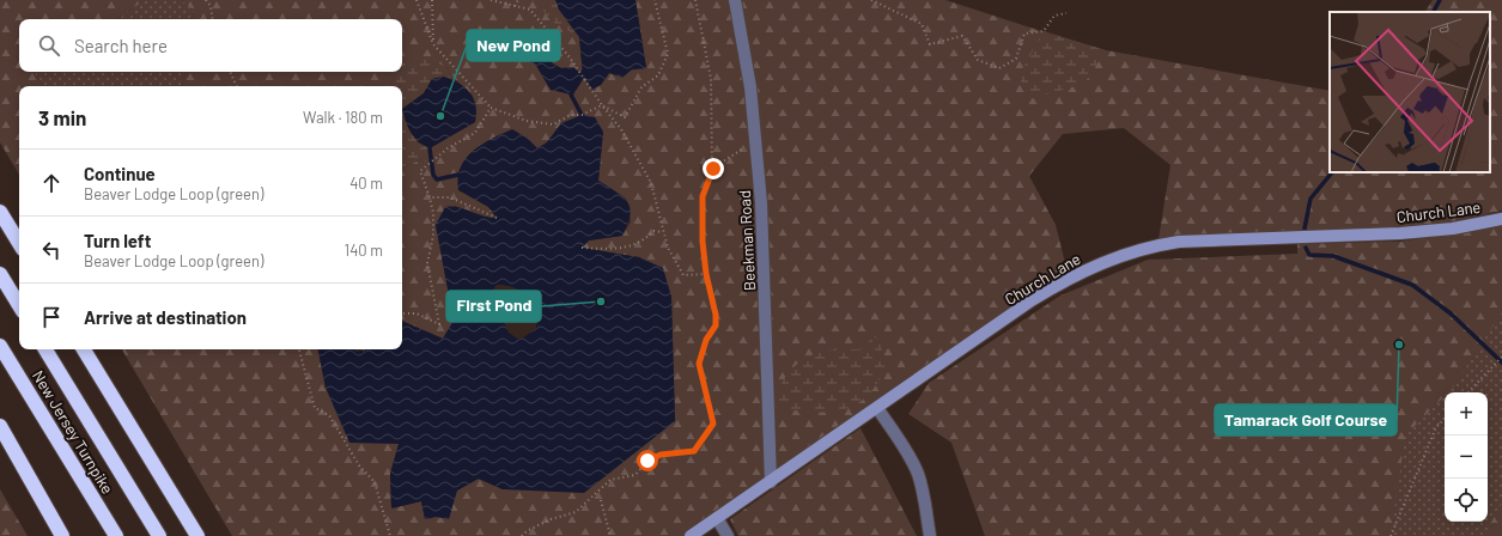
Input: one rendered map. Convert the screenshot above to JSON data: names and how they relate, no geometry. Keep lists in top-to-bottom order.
{
  "streets": {
    "highway": ["New Jersey Turnpike"],
    "street": ["Church Lane", "Beekman Road"]
  },
  "crossings": [
    ["Church Lane", "Beekman Road"]
  ],
  "places": ["New Pond", "First Pond", "Tamarack Golf Course"],
  "page": {
    "search": "Search here",
    "heading": ["3 min", "Walk · 180 m"],
    "list": [
      ["Continue", "Beaver Lodge Loop (green)", "40 m"],
      ["Turn left", "Beaver Lodge Loop (green)", "140 m"],
      "Arrive at destination"
    ],
    "map_buttons": ["+", "−"]
  }
}
